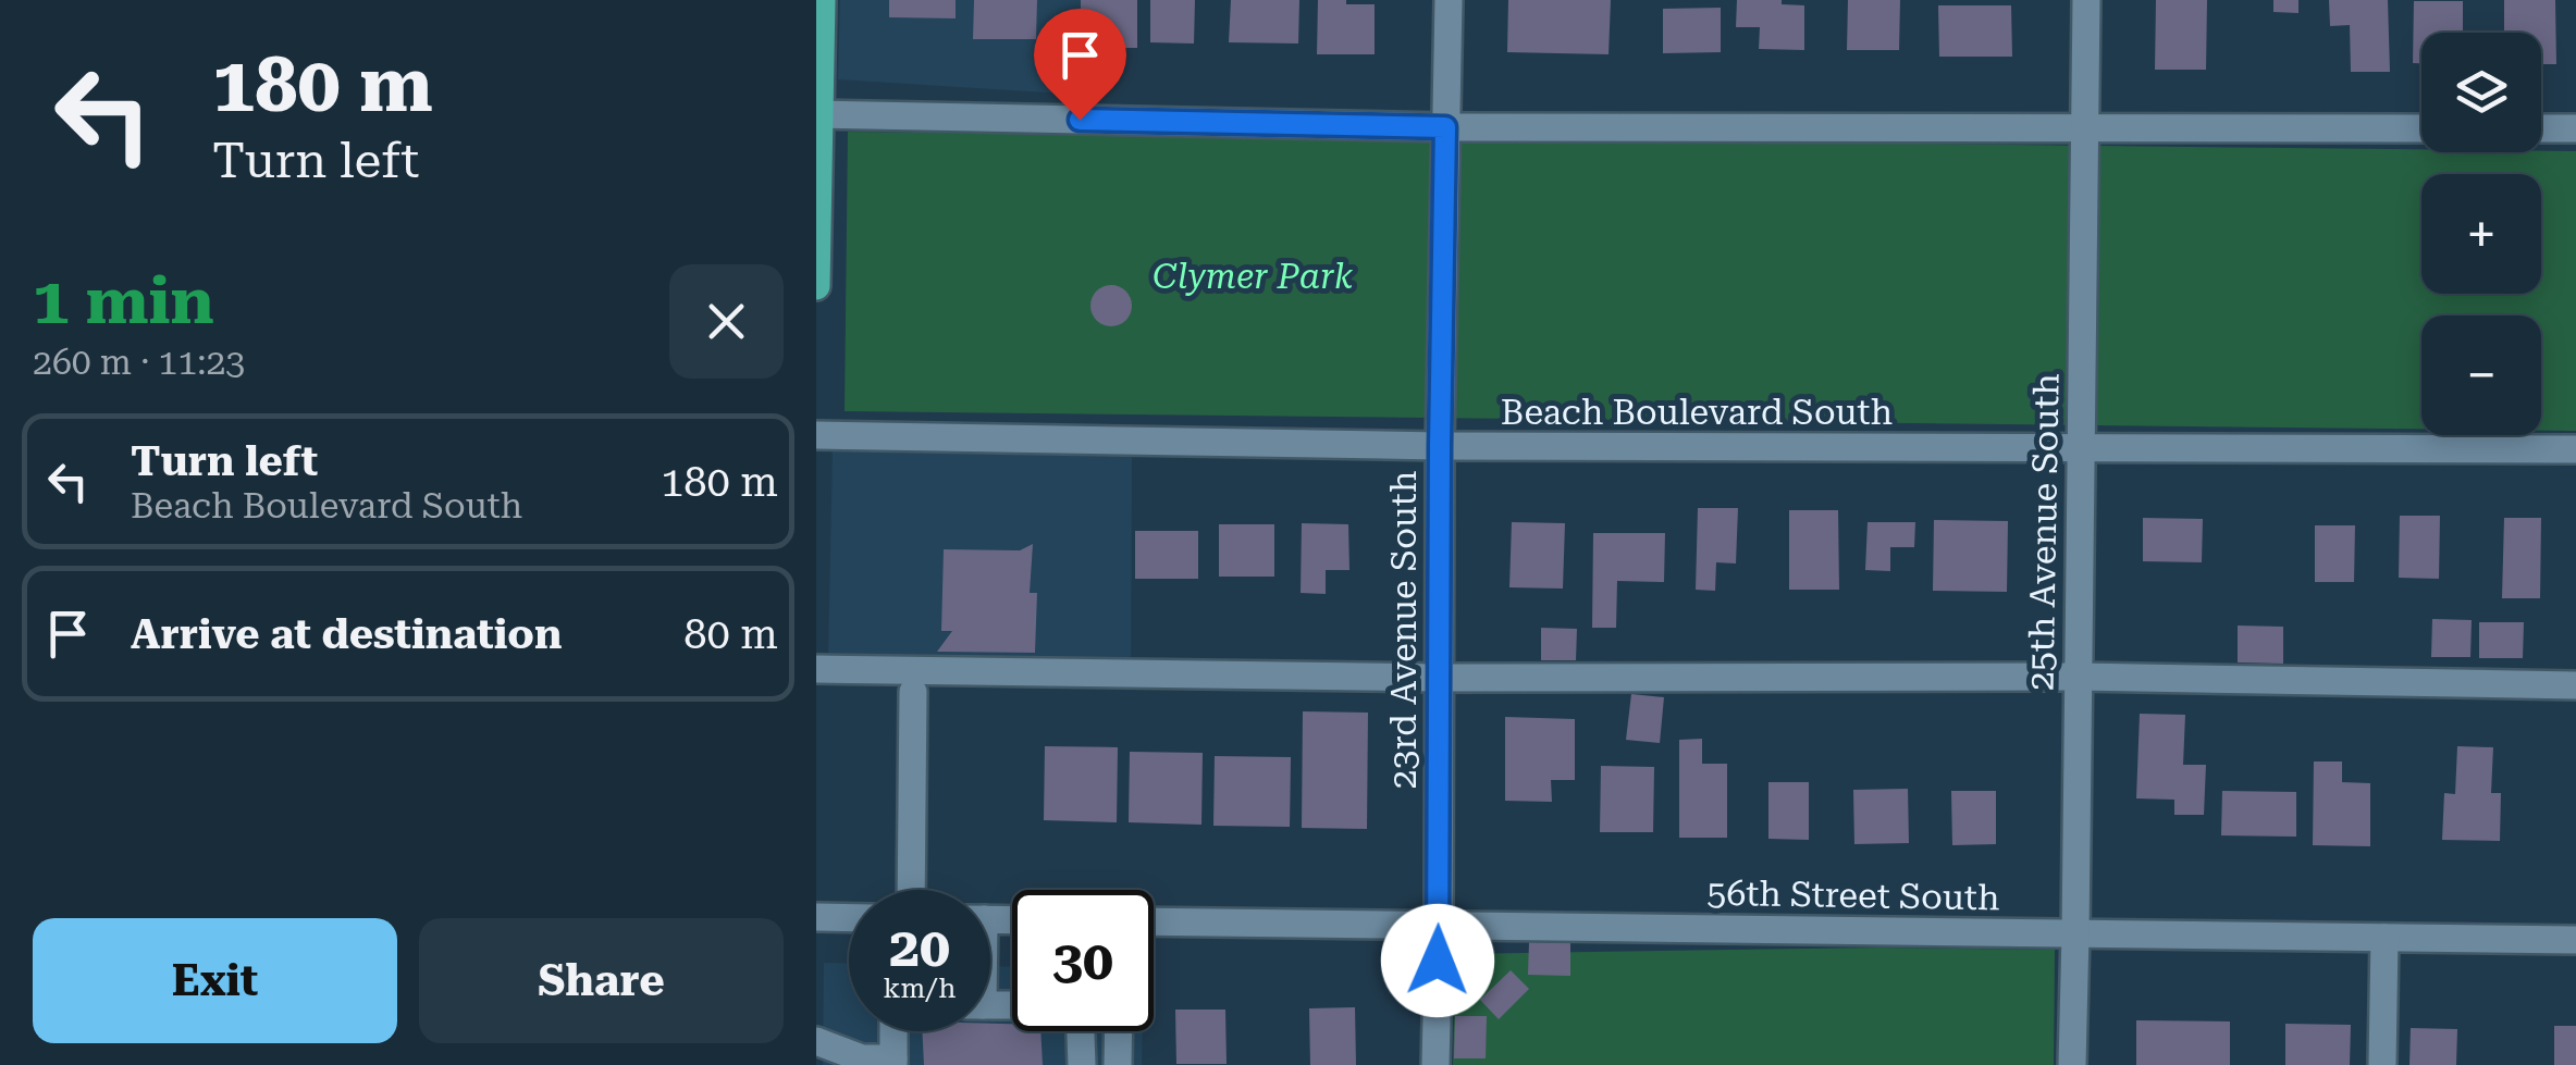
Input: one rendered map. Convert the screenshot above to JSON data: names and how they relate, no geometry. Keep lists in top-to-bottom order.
{
  "streets": {
    "street": [
      "Beach Boulevard South",
      "25th Avenue South",
      "23rd Avenue South",
      "56th Street South"
    ]
  },
  "crossings": [
    ["Beach Boulevard South", "25th Avenue South"],
    ["Beach Boulevard South", "23rd Avenue South"],
    ["25th Avenue South", "56th Street South"],
    ["23rd Avenue South", "56th Street South"]
  ],
  "parks": ["Clymer Park"],
  "page": {
    "turn": ["180 m", "Turn left"],
    "map_buttons": ["+", "−"],
    "heading": ["1 min", "260 m · 11:23"],
    "list": [
      {
        "name": "Turn left",
        "note": "Beach Boulevard South",
        "value": "180 m"
      },
      {
        "name": "Arrive at destination",
        "value": "80 m"
      }
    ],
    "speed": "20 km/h",
    "limit": "30",
    "buttons": ["Exit", "Share"]
  }
}
